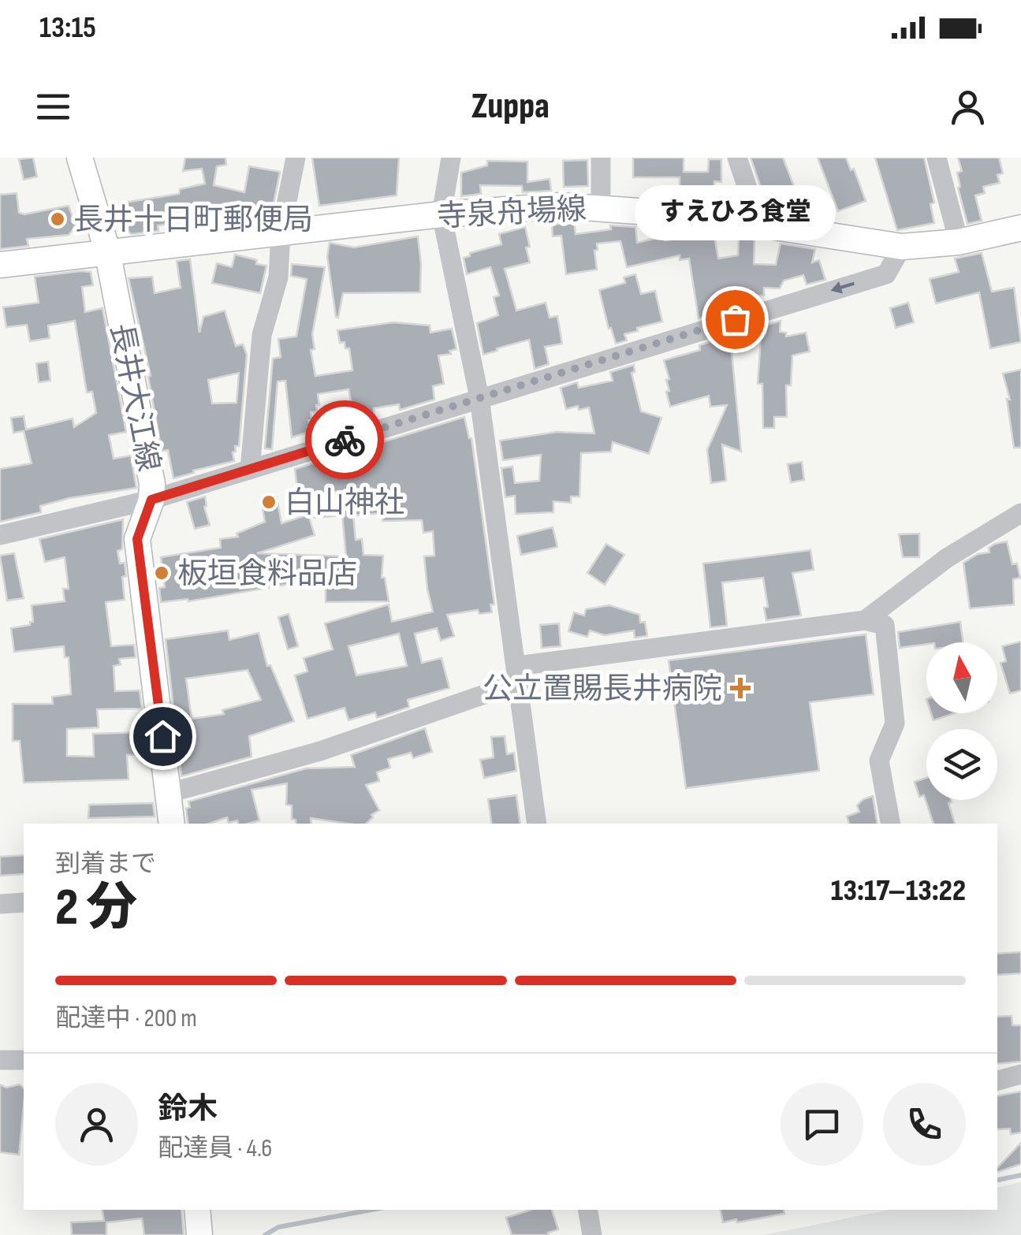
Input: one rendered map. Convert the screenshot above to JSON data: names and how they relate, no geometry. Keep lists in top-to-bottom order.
{
  "streets": {
    "main road": ["寺泉舟場線", "長井大江線"]
  },
  "crossings": [
    ["寺泉舟場線", "長井大江線"]
  ],
  "places": {
    "other": [
      "長井十日町郵便局",
      "すえひろ食堂",
      "白山神社",
      "板垣食料品店"
    ],
    "health": ["公立置賜長井病院"]
  },
  "north": "top",
  "page": {
    "status": "13:15",
    "header": "Zuppa",
    "bubble": "すえひろ食堂",
    "heading": ["2 分", "到着まで", "13:17–13:22"],
    "panel": ["鈴木", "配達員 · 4.6"],
    "bar": "配達中 · 200 m"
  }
}
